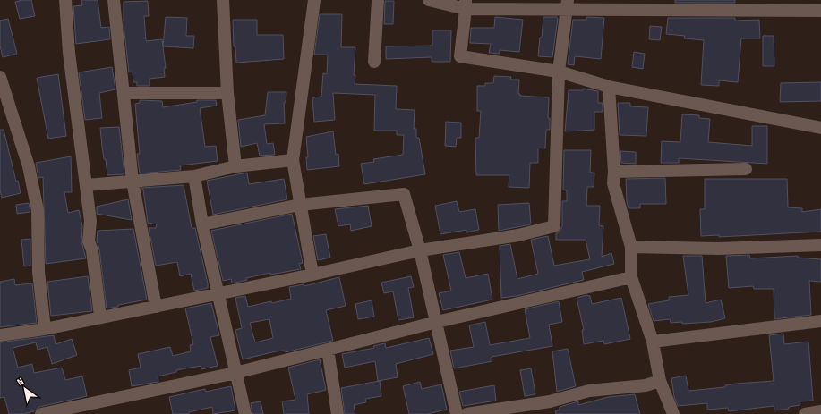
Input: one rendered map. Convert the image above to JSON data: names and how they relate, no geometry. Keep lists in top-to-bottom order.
{
  "north": "top left"
}
